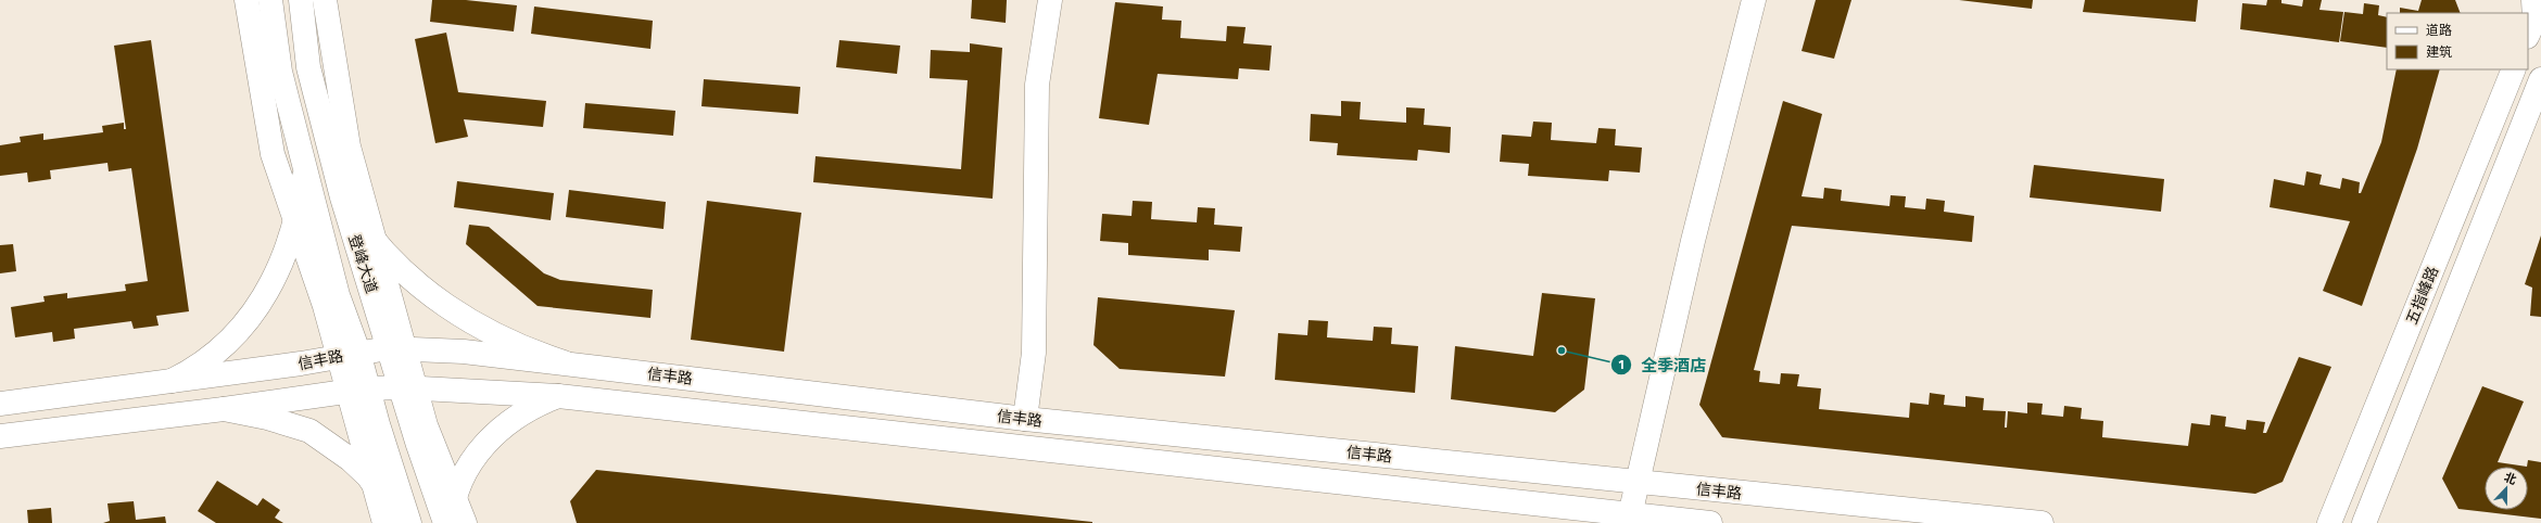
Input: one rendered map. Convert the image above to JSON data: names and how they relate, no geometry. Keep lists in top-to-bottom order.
{
  "streets": {
    "main road": ["登峰大道", "五指峰路", "信丰路"]
  },
  "crossings": [
    ["登峰大道", "信丰路"]
  ],
  "places": ["全季酒店"],
  "legend": ["道路", "建筑"],
  "north": "top"
}
